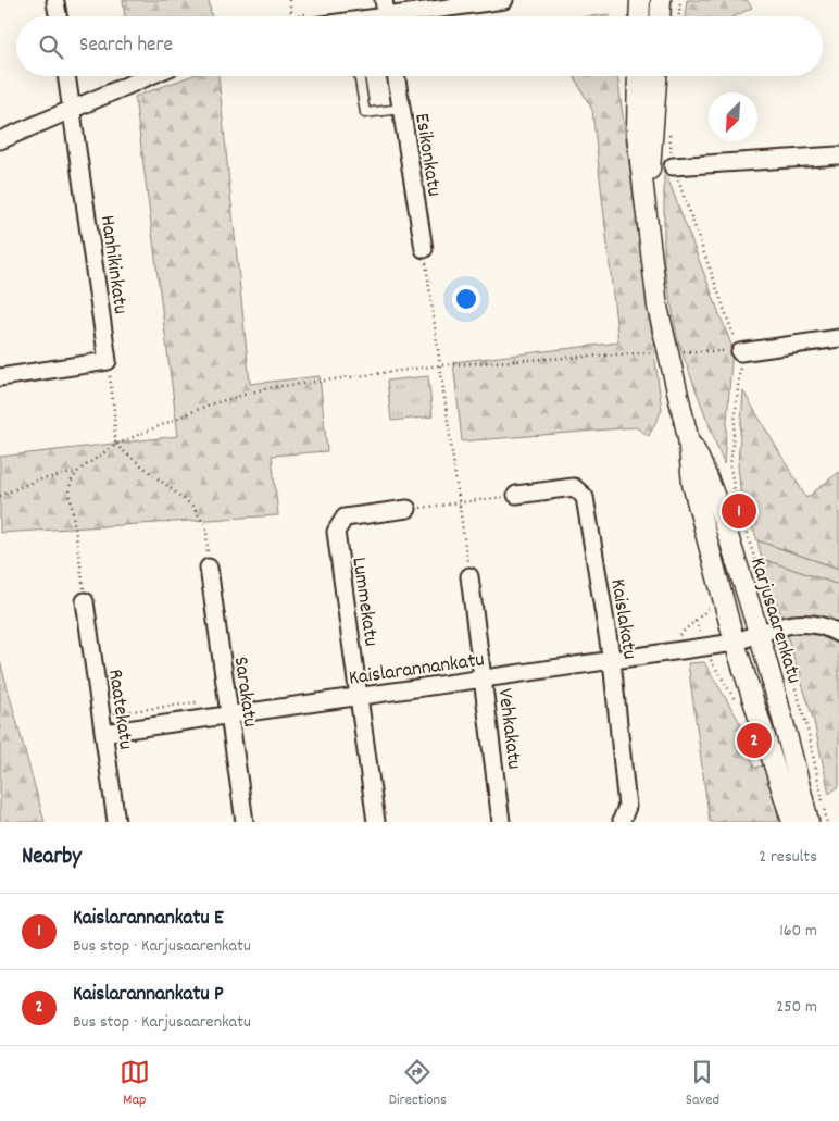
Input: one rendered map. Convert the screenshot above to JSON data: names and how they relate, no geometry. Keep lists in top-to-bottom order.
{
  "streets": {
    "street": [
      "Esikonkatu",
      "Hanhikinkatu",
      "Lummekatu",
      "Kaislakatu",
      "Karjusaarenkatu",
      "Kaislarannankatu",
      "Sarakatu",
      "Raatekatu",
      "Vehkakatu"
    ]
  },
  "crossings": [
    ["Lummekatu", "Kaislarannankatu"],
    ["Kaislakatu", "Kaislarannankatu"],
    ["Karjusaarenkatu", "Kaislarannankatu"],
    ["Kaislarannankatu", "Sarakatu"],
    ["Kaislarannankatu", "Raatekatu"],
    ["Kaislarannankatu", "Vehkakatu"]
  ],
  "north": "bottom left",
  "page": {
    "search": "Search here",
    "pins": ["1", "2"],
    "heading": ["Nearby", "2 results"],
    "list": [
      {
        "mark": "1",
        "name": "Kaislarannankatu E",
        "note": "Bus stop · Karjusaarenkatu",
        "value": "160 m"
      },
      {
        "mark": "2",
        "name": "Kaislarannankatu P",
        "note": "Bus stop · Karjusaarenkatu",
        "value": "250 m"
      }
    ],
    "nav": ["Map", "Directions", "Saved"]
  }
}
